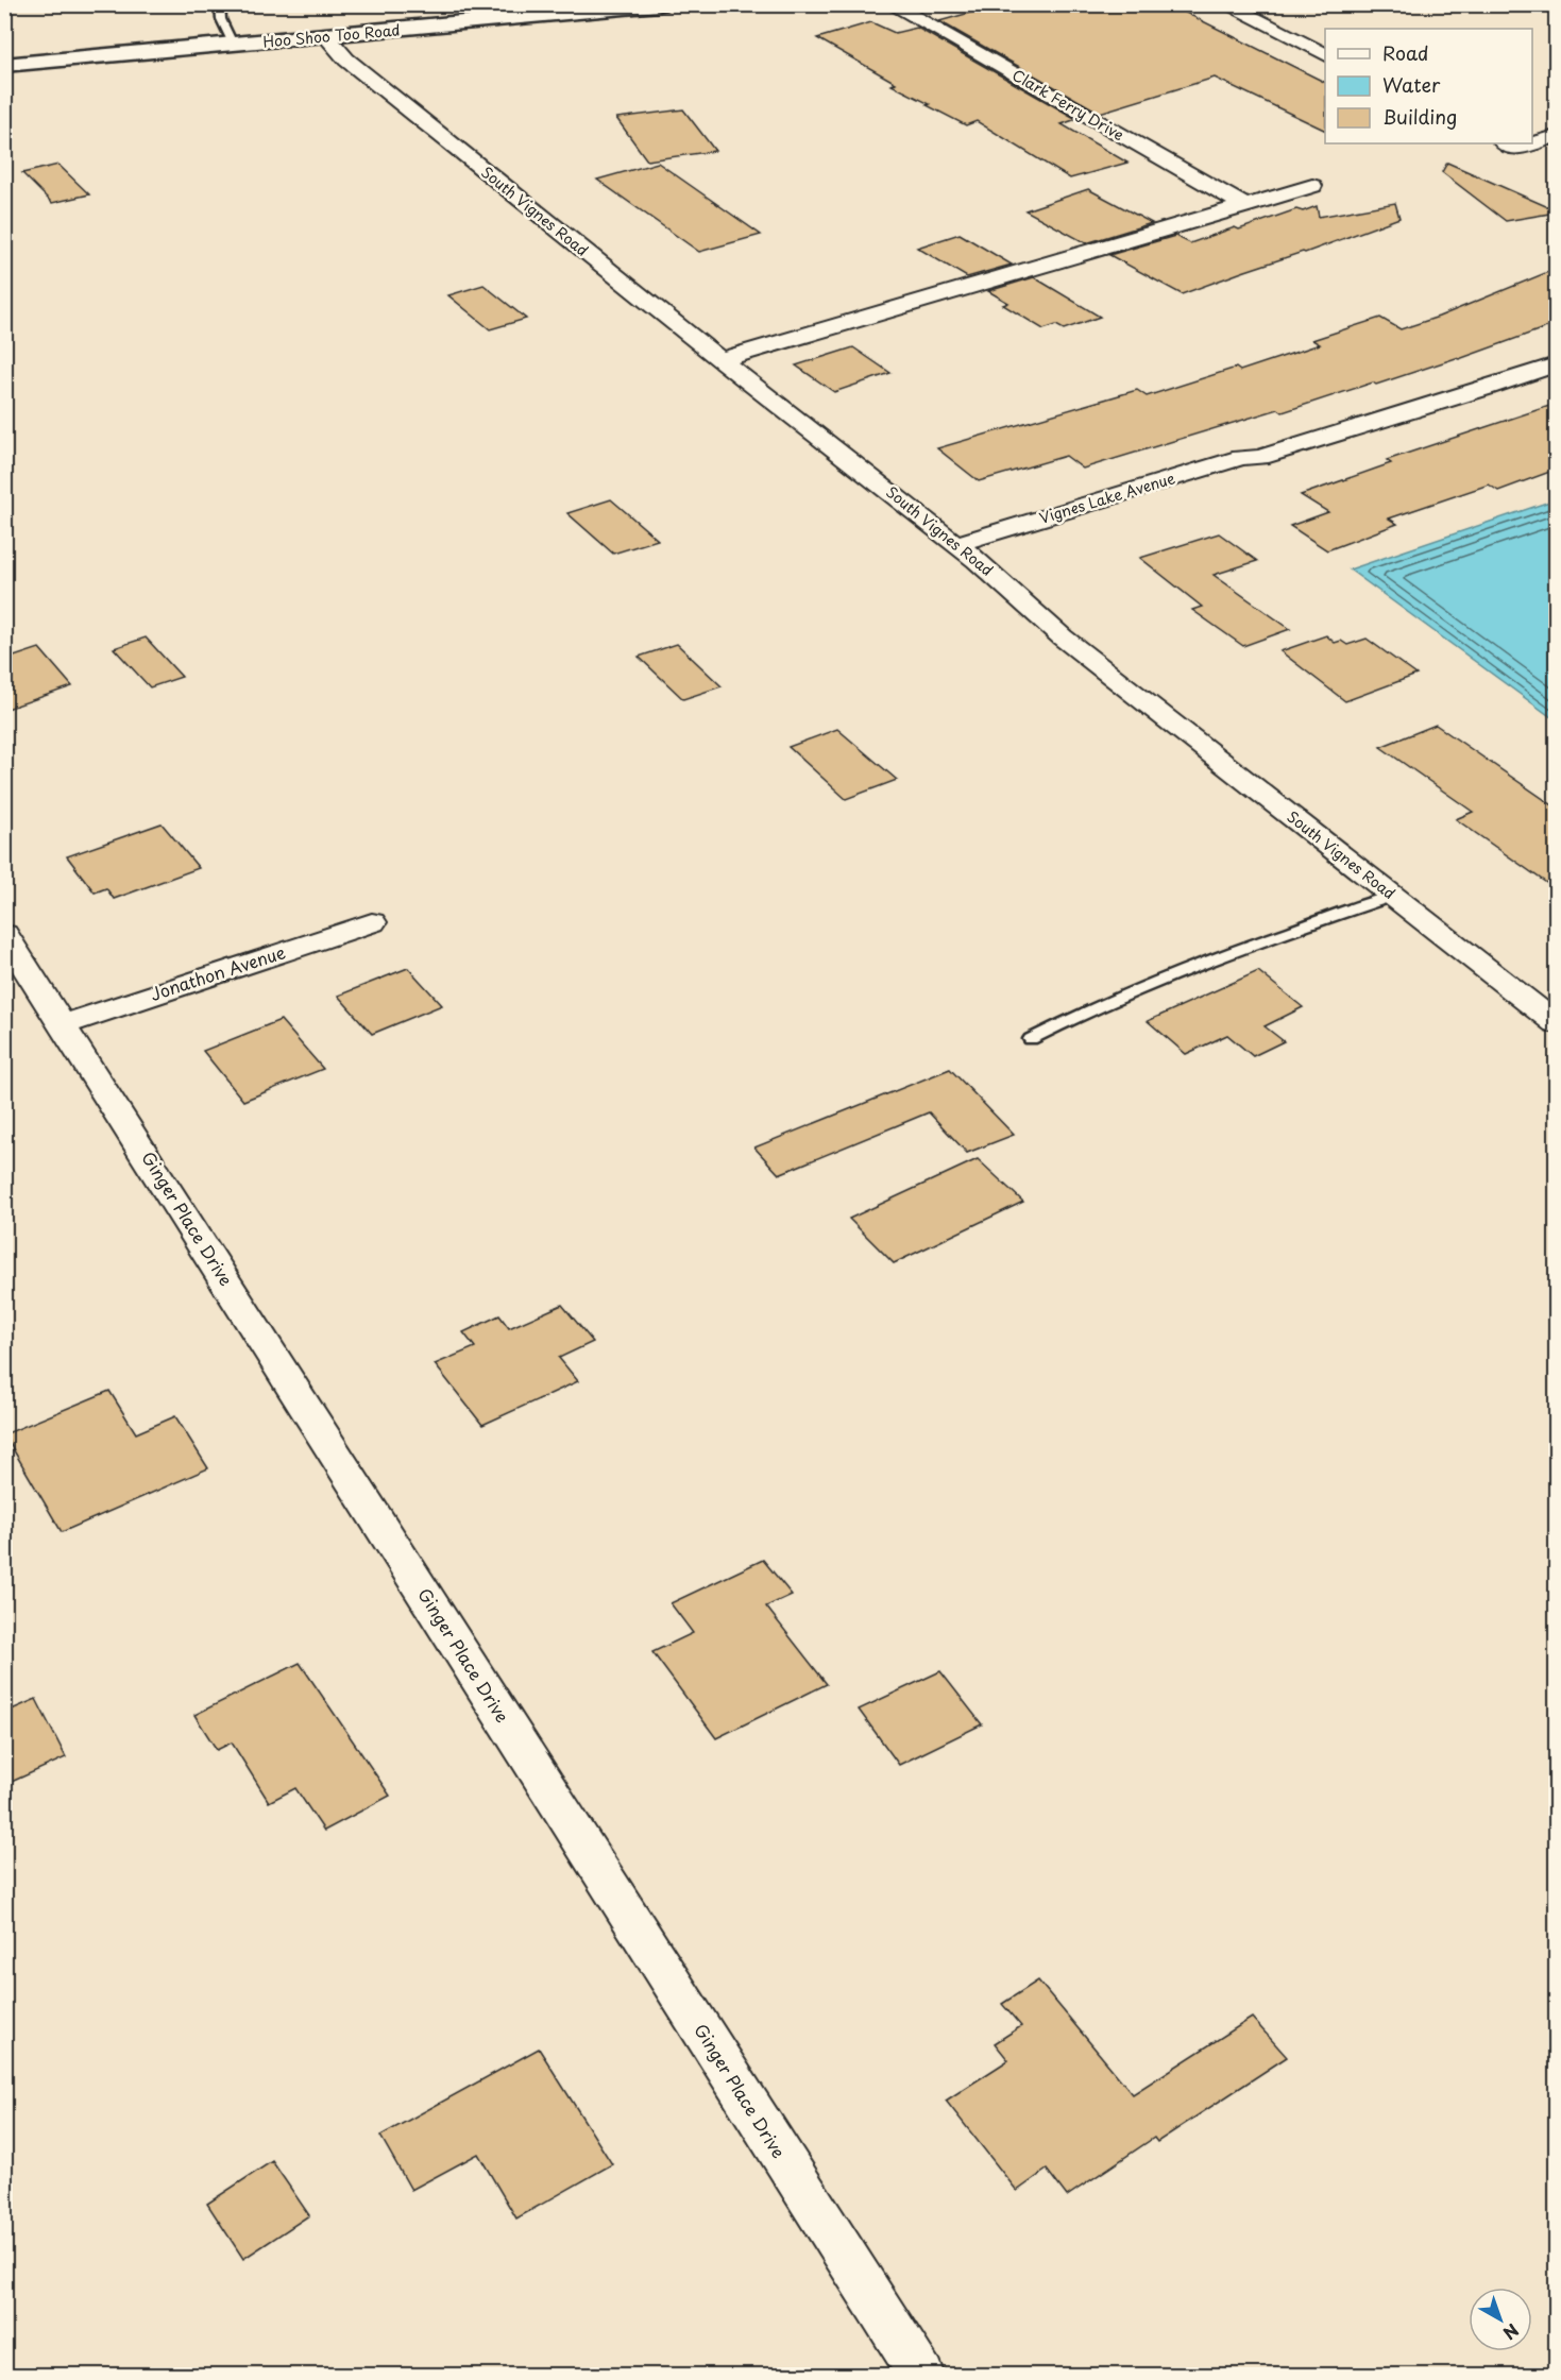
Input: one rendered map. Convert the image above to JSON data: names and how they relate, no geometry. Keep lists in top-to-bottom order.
{
  "streets": {
    "street": [
      "Hoo Shoo Too Road",
      "Clark Ferry Drive",
      "South Vignes Road",
      "Vignes Lake Avenue",
      "Jonathon Avenue",
      "Ginger Place Drive"
    ]
  },
  "crossings": [
    ["Hoo Shoo Too Road", "South Vignes Road"],
    ["South Vignes Road", "Vignes Lake Avenue"],
    ["Jonathon Avenue", "Ginger Place Drive"]
  ],
  "legend": ["Road", "Water", "Building"],
  "north": "bottom right"
}
